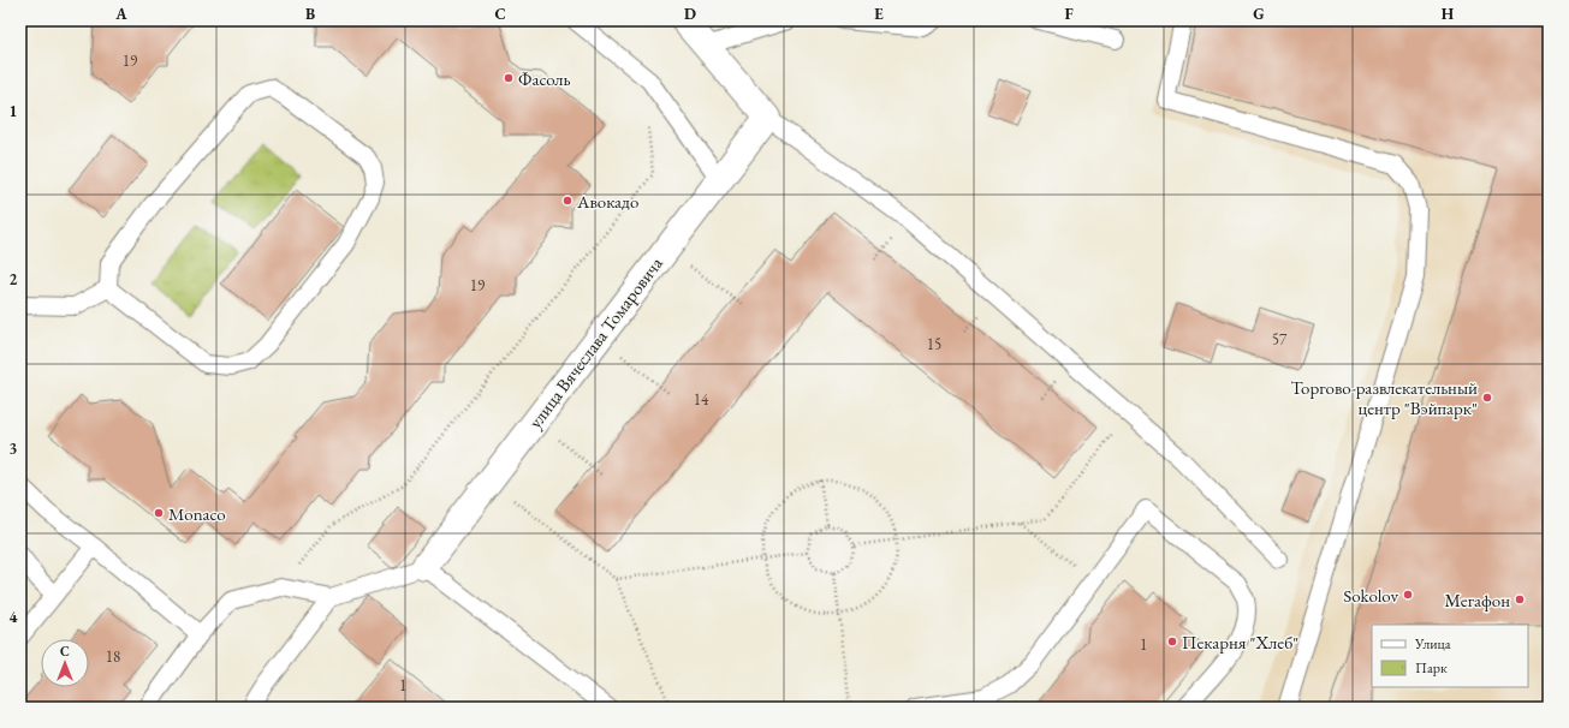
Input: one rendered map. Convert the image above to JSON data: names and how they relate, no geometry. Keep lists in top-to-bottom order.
{
  "streets": {
    "street": ["улица Вячеслава Томаровича"]
  },
  "places": [
    "Фасоль",
    "Авокадо",
    "Торгово-развлекательный центр \"Вэйпарк\"",
    "Monaco",
    "Sokolov",
    "Мегафон",
    "Пекарня \"Хлеб\""
  ],
  "house_numbers": [
    "19",
    "19",
    "57",
    "15",
    "14",
    "1",
    "18",
    "1"
  ],
  "legend": ["Улица", "Парк"],
  "north": "top",
  "grid": {
    "columns": [
      "A",
      "B",
      "C",
      "D",
      "E",
      "F",
      "G",
      "H"
    ],
    "rows": [
      "1",
      "2",
      "3",
      "4"
    ]
  }
}
